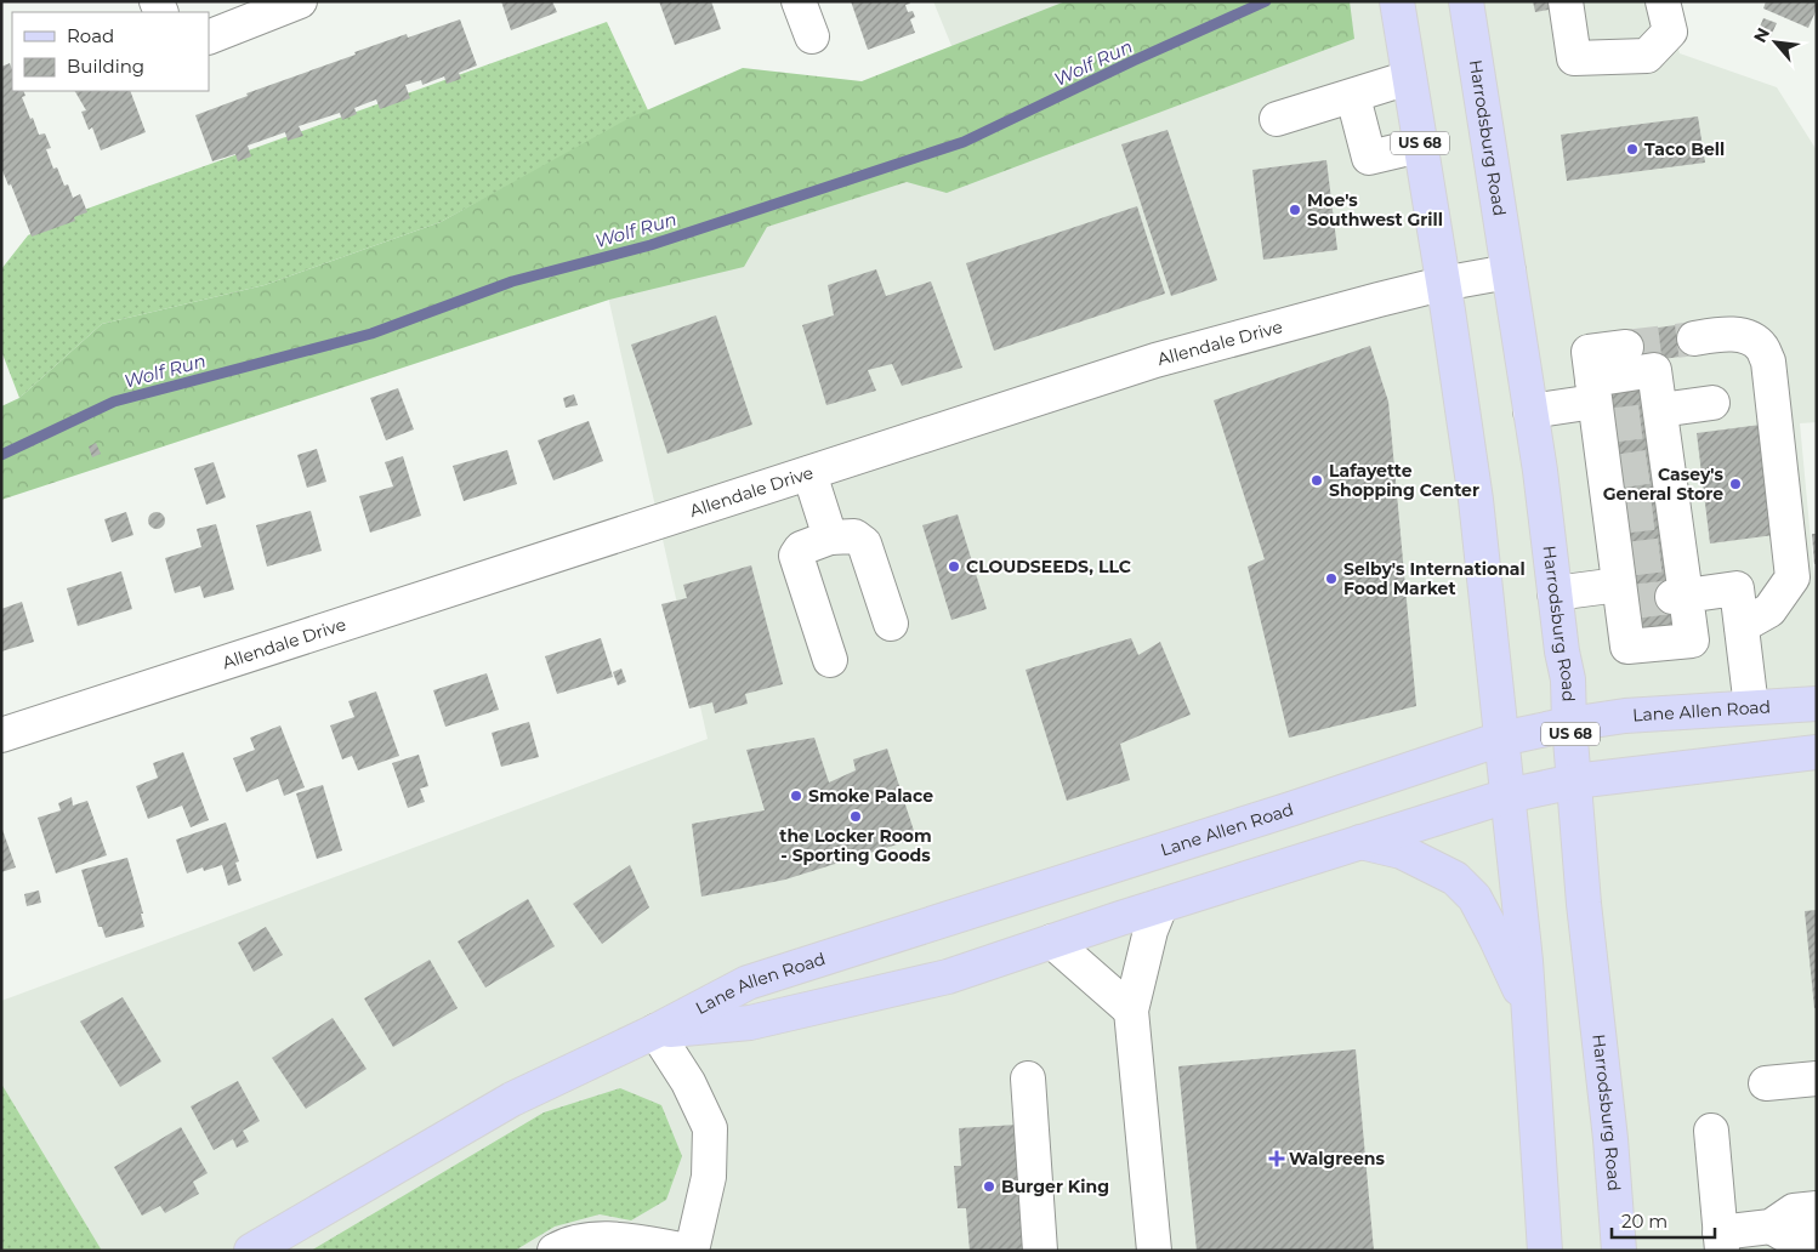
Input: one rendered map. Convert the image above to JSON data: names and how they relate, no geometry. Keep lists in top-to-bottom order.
{
  "streets": {
    "main road": ["Harrodsburg Road", "US 68", "Lane Allen Road"],
    "street": ["Allendale Drive"]
  },
  "crossings": [
    ["Harrodsburg Road", "Allendale Drive"],
    ["Harrodsburg Road", "Lane Allen Road"],
    ["US 68", "Allendale Drive"],
    ["US 68", "Lane Allen Road"]
  ],
  "water": ["Wolf Run"],
  "places": {
    "other": [
      "Taco Bell",
      "Moe's Southwest Grill",
      "Lafayette Shopping Center",
      "Casey's General Store",
      "CLOUDSEEDS, LLC",
      "Selby's International Food Market",
      "Smoke Palace",
      "the Locker Room - Sporting Goods",
      "Burger King"
    ],
    "health": ["Walgreens"]
  },
  "legend": ["Road", "Building"],
  "scale_bar": "20 m",
  "north": "top left"
}
